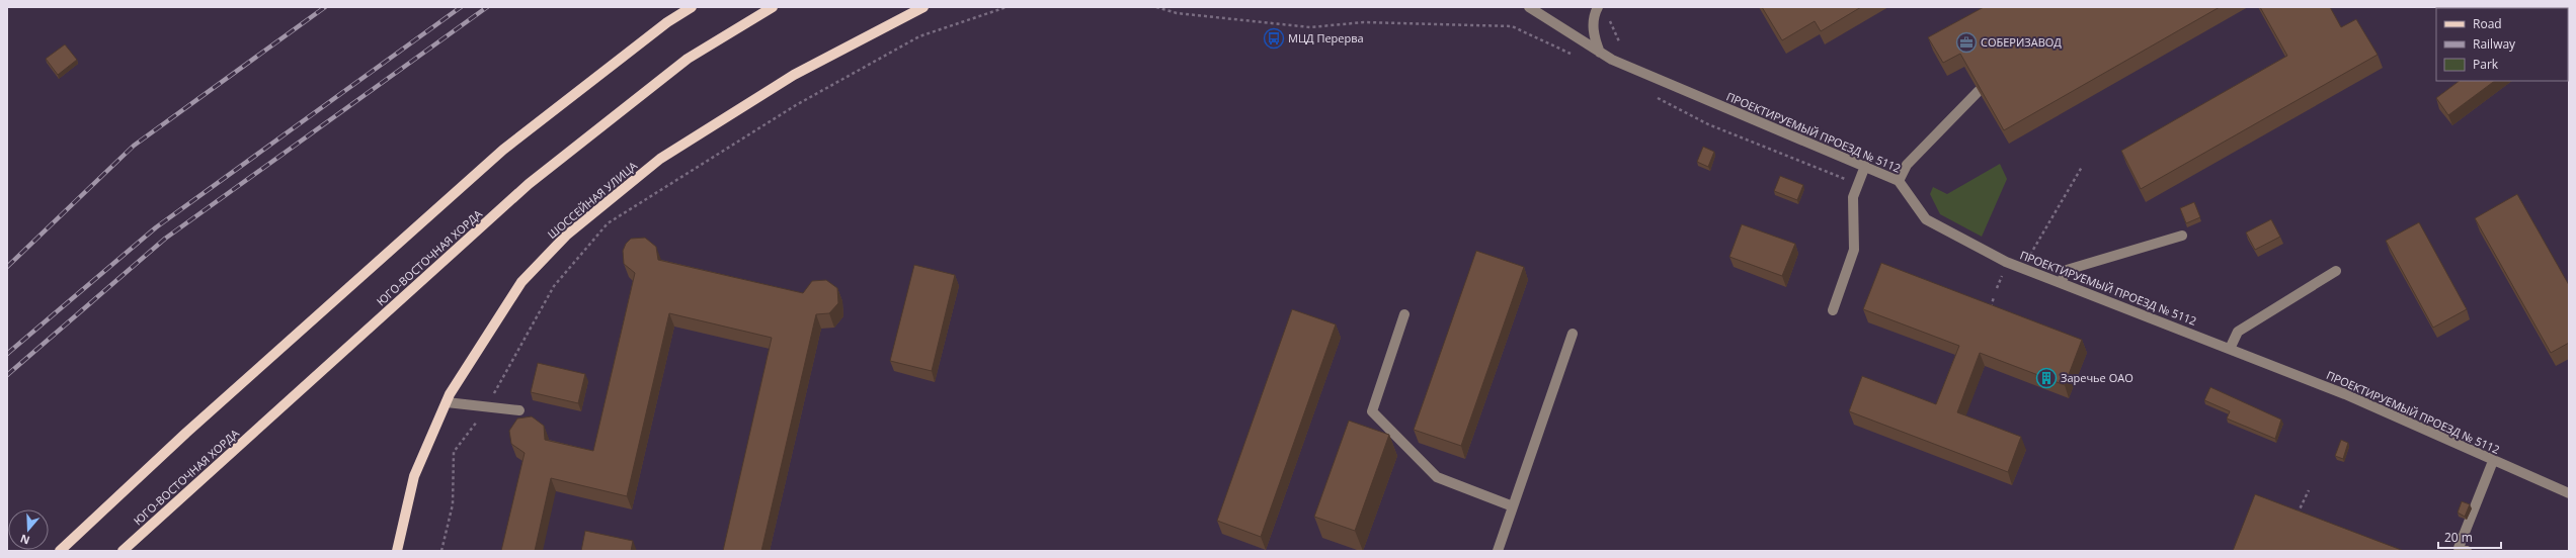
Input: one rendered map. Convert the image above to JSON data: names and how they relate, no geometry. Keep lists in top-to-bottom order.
{
  "streets": {
    "main road": ["ШОССЕЙНАЯ УЛИЦА", "ЮГО-ВОСТОЧНАЯ ХОРДА"],
    "street": ["ПРОЕКТИРУЕМЫЙ ПРОЕЗД № 5112"]
  },
  "places": {
    "bus stop": ["МЦД Перерва"],
    "office": ["СОБЕРИЗАВОД"],
    "building": ["Заречье ОАО"]
  },
  "legend": ["Road", "Railway", "Park"],
  "scale_bar": "20 m",
  "north": "bottom"
}
